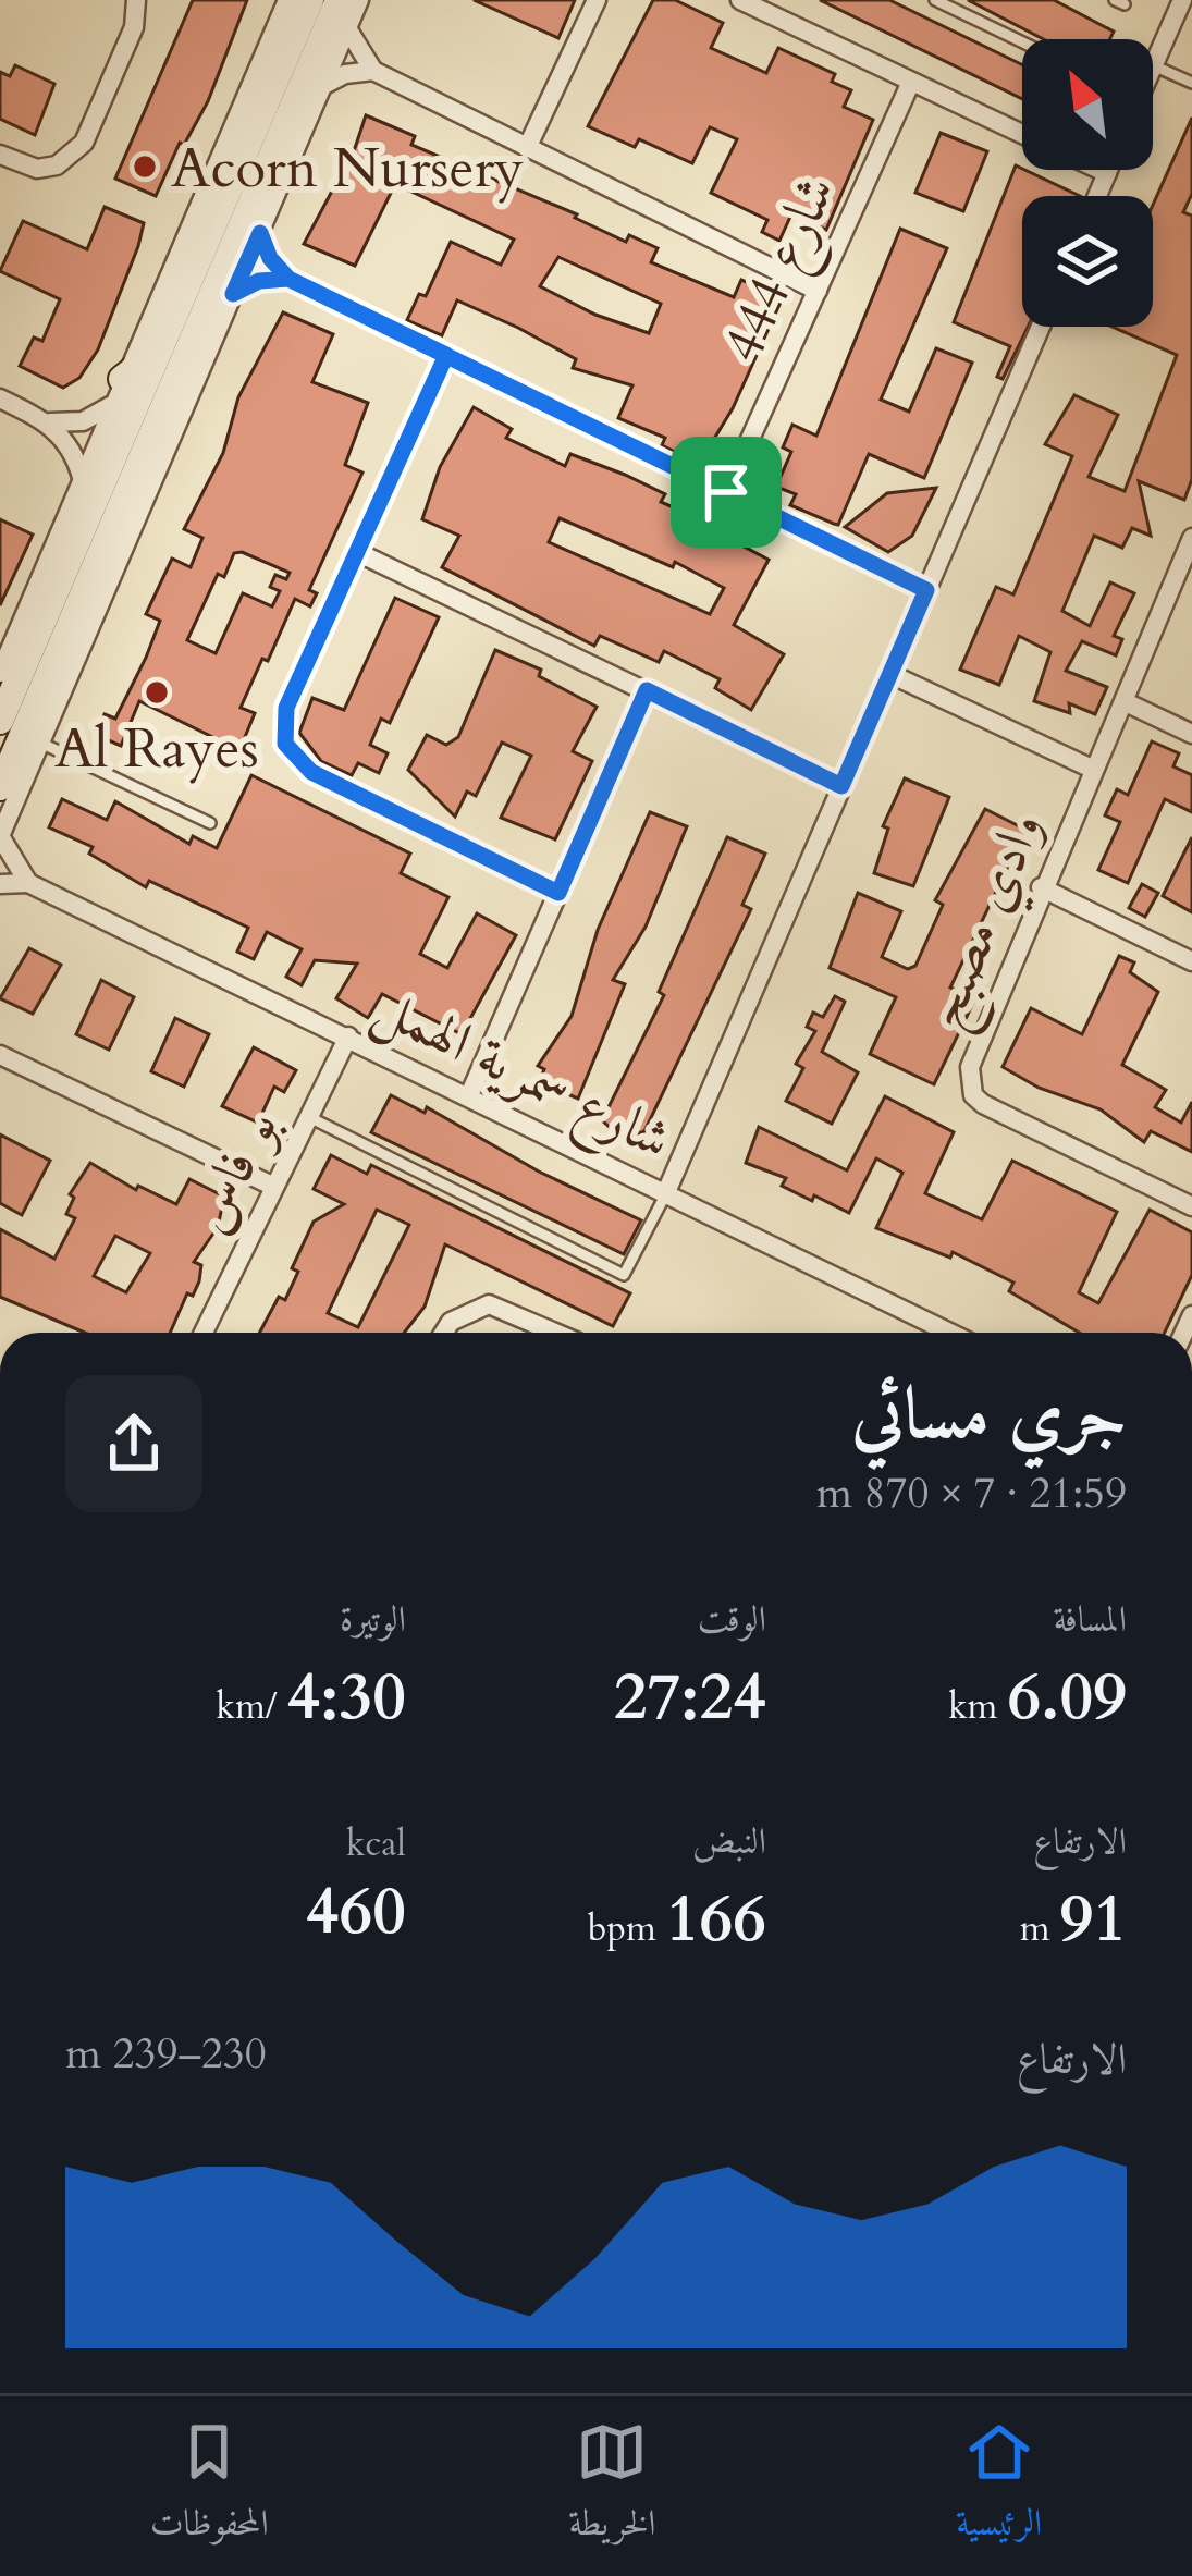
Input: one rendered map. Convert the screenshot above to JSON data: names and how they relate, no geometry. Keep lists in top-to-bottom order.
{
  "streets": {
    "street": [
      "شارع 444",
      "وادي مصبح",
      "شارع سمرية الهمل",
      "بو فاس"
    ]
  },
  "crossings": [
    ["شارع سمرية الهمل", "بو فاس"]
  ],
  "places": ["Acorn Nursery", "Al Rayes"],
  "north": "top left",
  "page": {
    "heading": ["جري مسائي", "21:59 · 7 × 870 m"],
    "stats": [
      ["المسافة", "6.09 km"],
      ["الوقت", "27:24"],
      ["الوتيرة", "4:30 /km"],
      ["الارتفاع", "91 m"],
      ["النبض", "166 bpm"],
      ["kcal", "460"]
    ],
    "chart": ["الارتفاع", "230–239 m"],
    "tabs": ["الرئيسية", "الخريطة", "المحفوظات"]
  }
}
